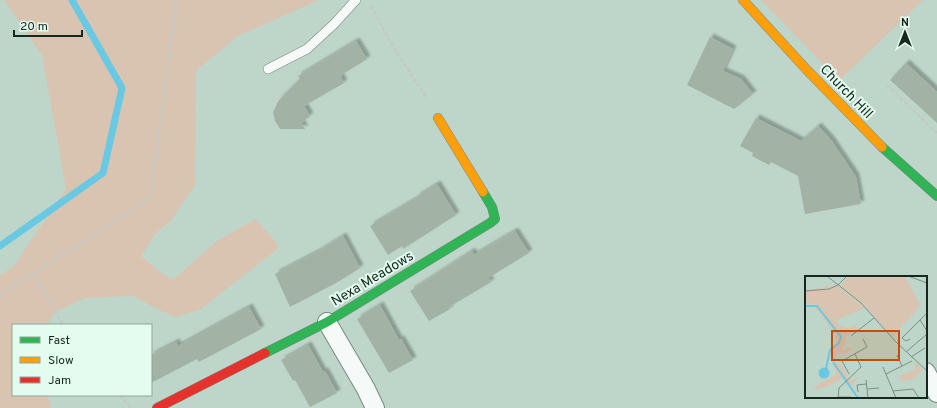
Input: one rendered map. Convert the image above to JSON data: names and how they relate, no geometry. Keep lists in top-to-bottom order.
{
  "streets": {
    "street": ["Church Hill", "Nexa Meadows"]
  },
  "legend": ["Fast", "Slow", "Jam"],
  "scale_bar": "20 m",
  "north": "top"
}
